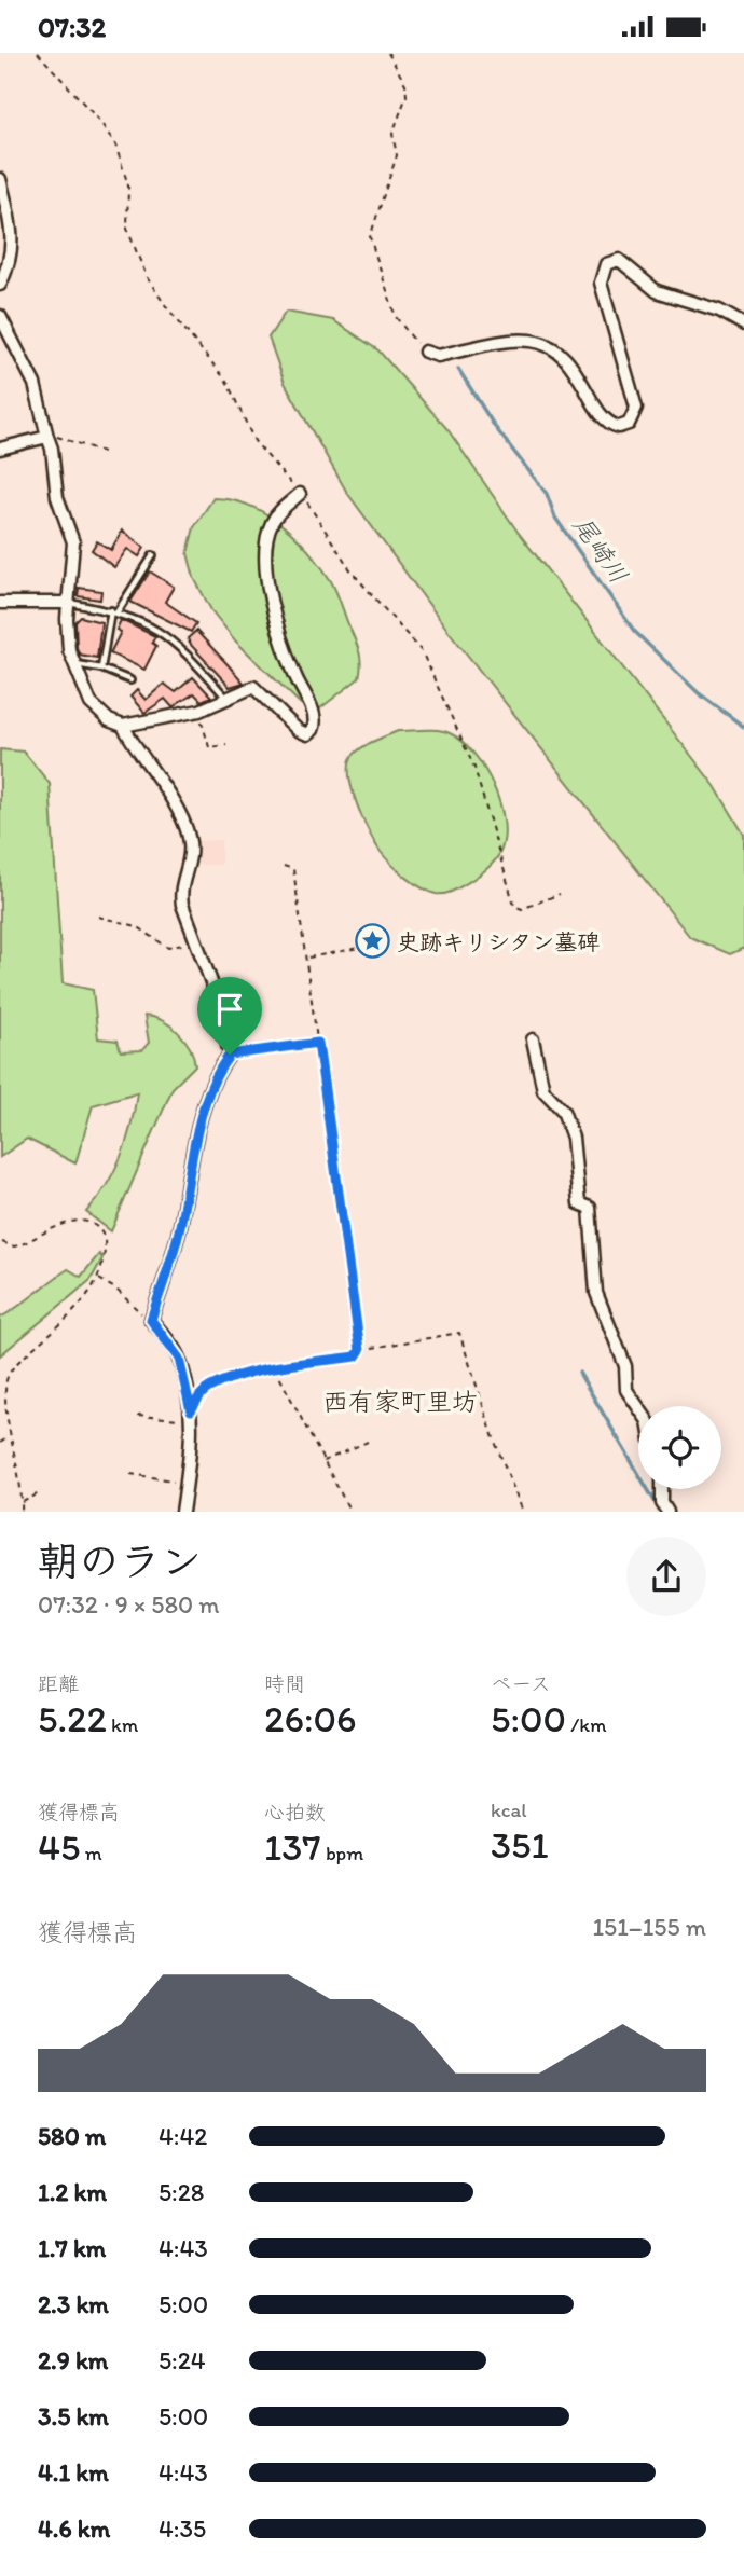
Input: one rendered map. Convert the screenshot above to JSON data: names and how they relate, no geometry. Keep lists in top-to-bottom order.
{
  "districts": ["西有家町里坊"],
  "water": ["尾崎川"],
  "places": {
    "place": ["史跡キリシタン墓碑"]
  },
  "page": {
    "status": "07:32",
    "heading": ["朝のラン", "07:32 · 9 × 580 m"],
    "stats": [
      ["距離", "5.22 km"],
      ["時間", "26:06"],
      ["ペース", "5:00 /km"],
      ["獲得標高", "45 m"],
      ["心拍数", "137 bpm"],
      ["kcal", "351"]
    ],
    "chart": ["獲得標高", "151–155 m"],
    "list": [
      {
        "name": "580 m",
        "note": "4:42"
      },
      {
        "name": "1.2 km",
        "note": "5:28"
      },
      {
        "name": "1.7 km",
        "note": "4:43"
      },
      {
        "name": "2.3 km",
        "note": "5:00"
      },
      {
        "name": "2.9 km",
        "note": "5:24"
      },
      {
        "name": "3.5 km",
        "note": "5:00"
      },
      {
        "name": "4.1 km",
        "note": "4:43"
      },
      {
        "name": "4.6 km",
        "note": "4:35"
      }
    ]
  }
}
